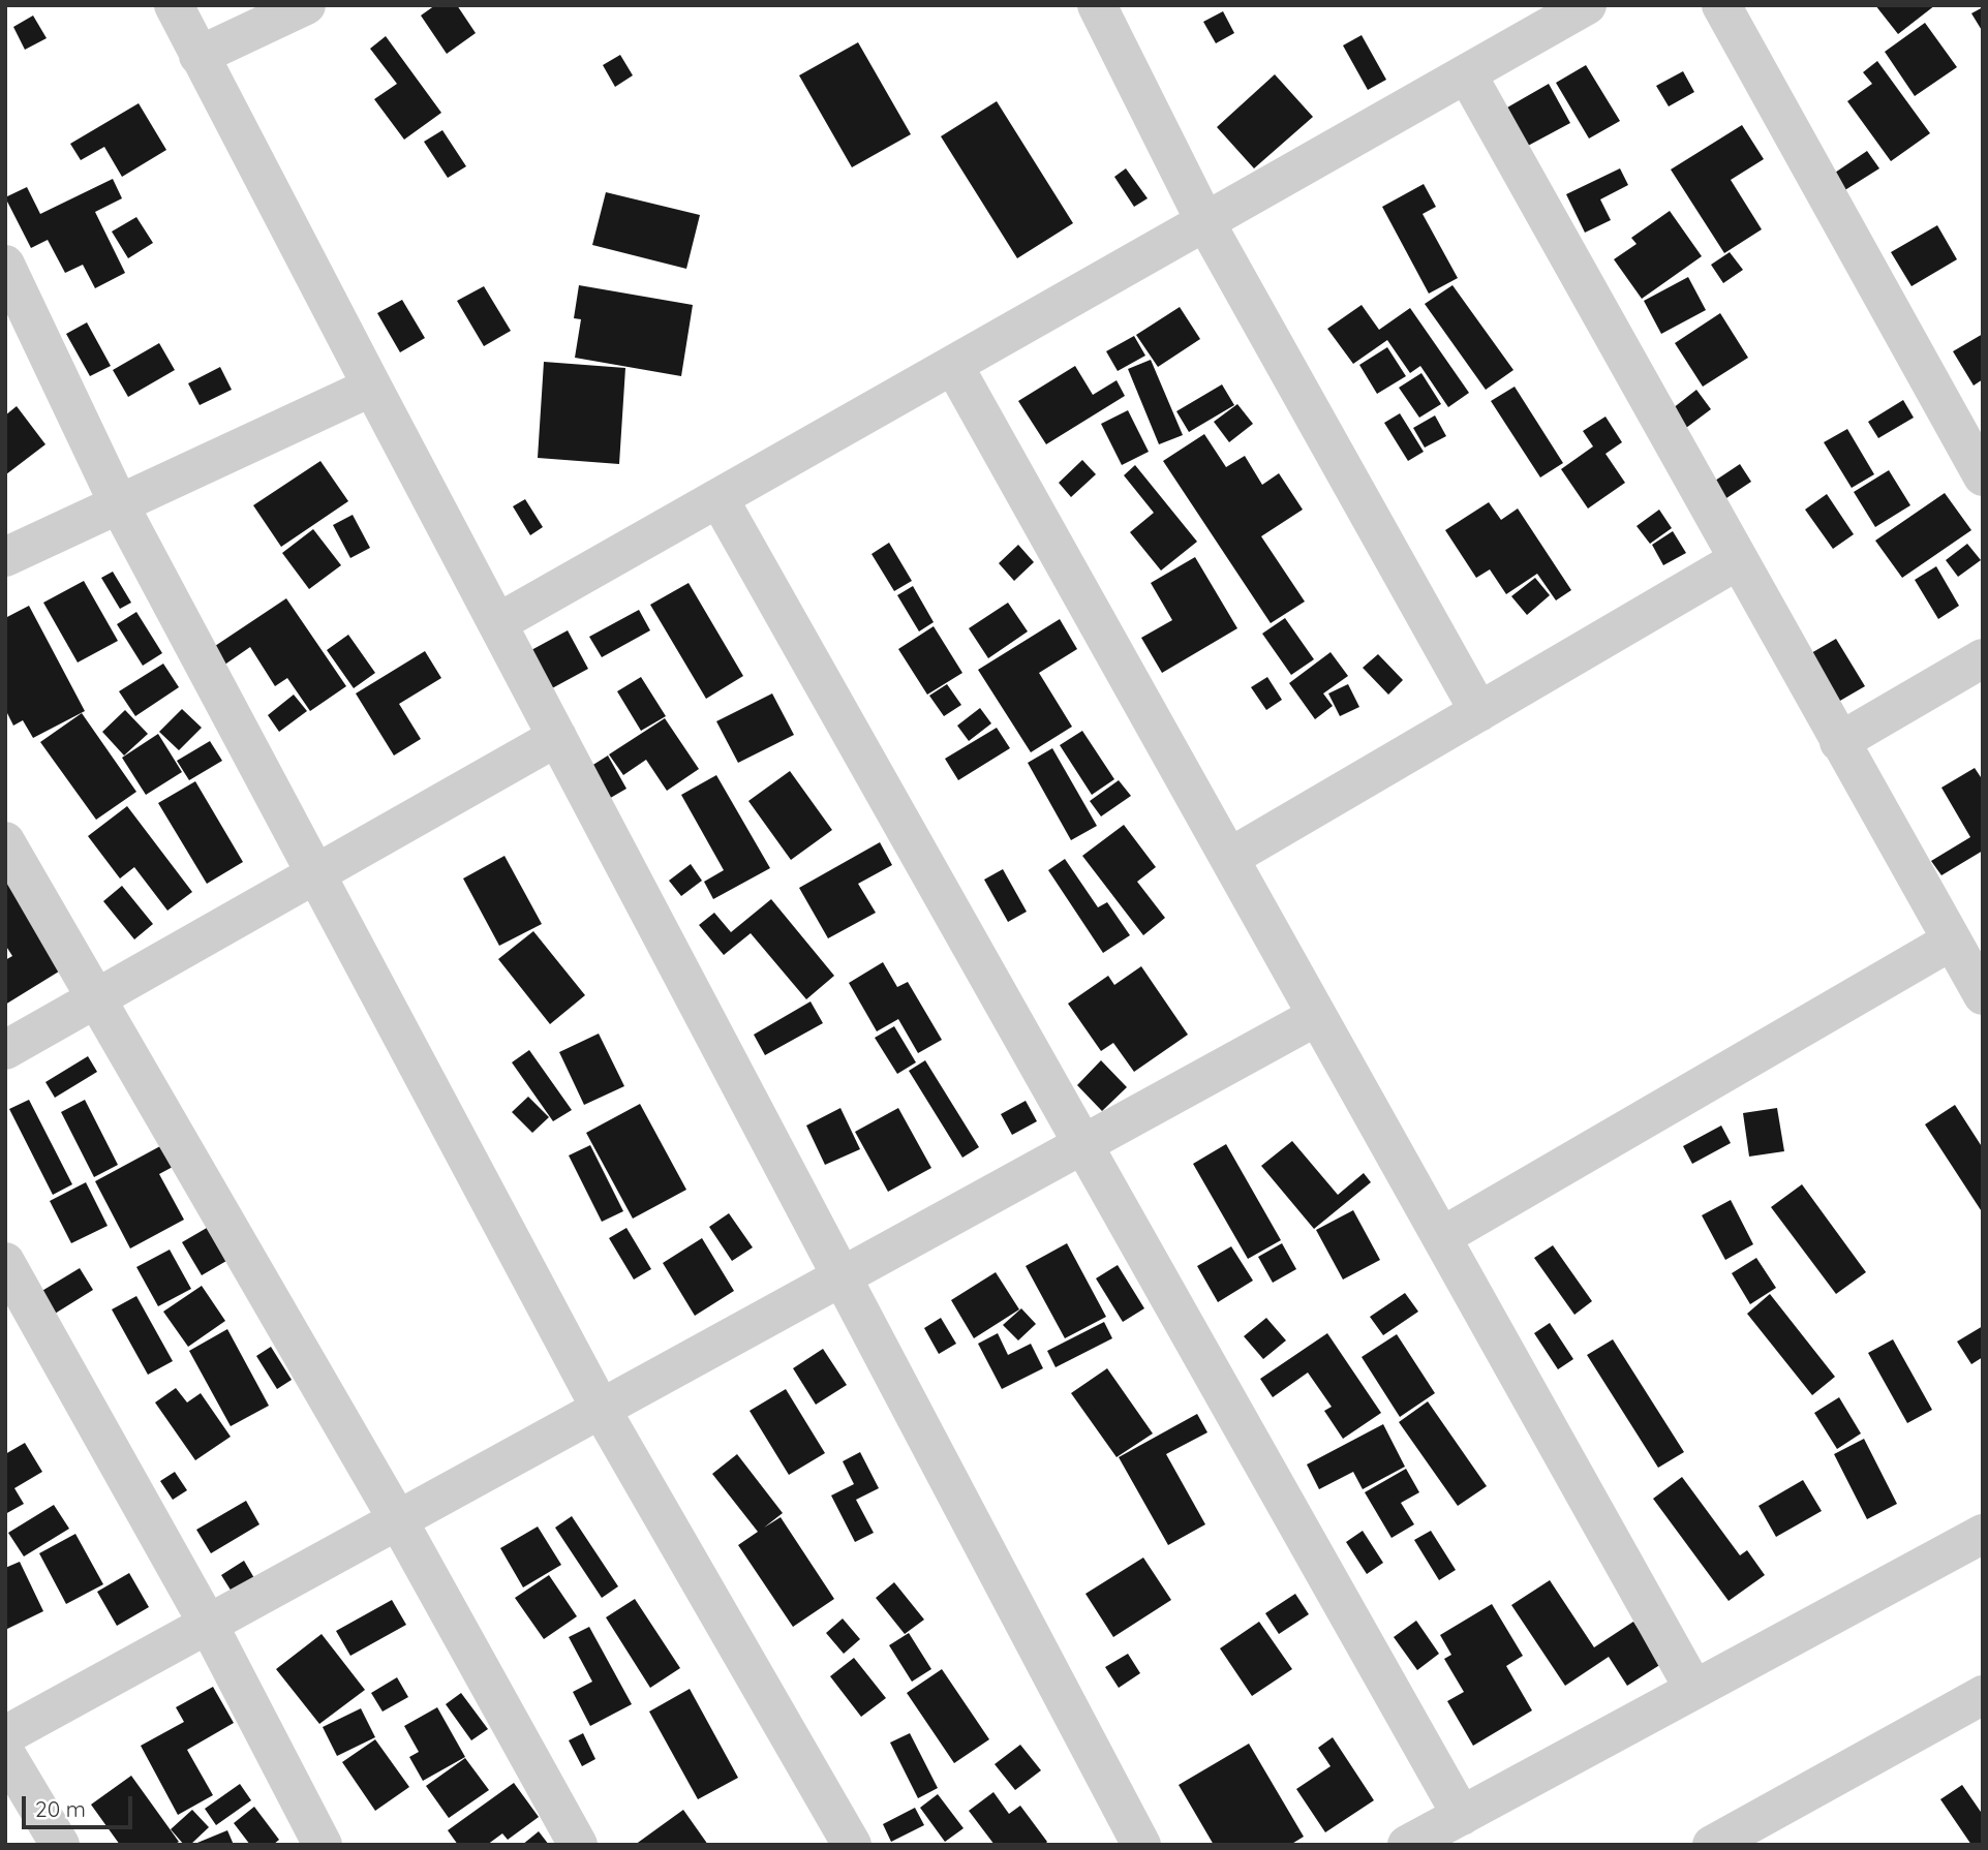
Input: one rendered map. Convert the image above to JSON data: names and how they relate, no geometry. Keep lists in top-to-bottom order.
{
  "scale_bar": "20 m"
}
